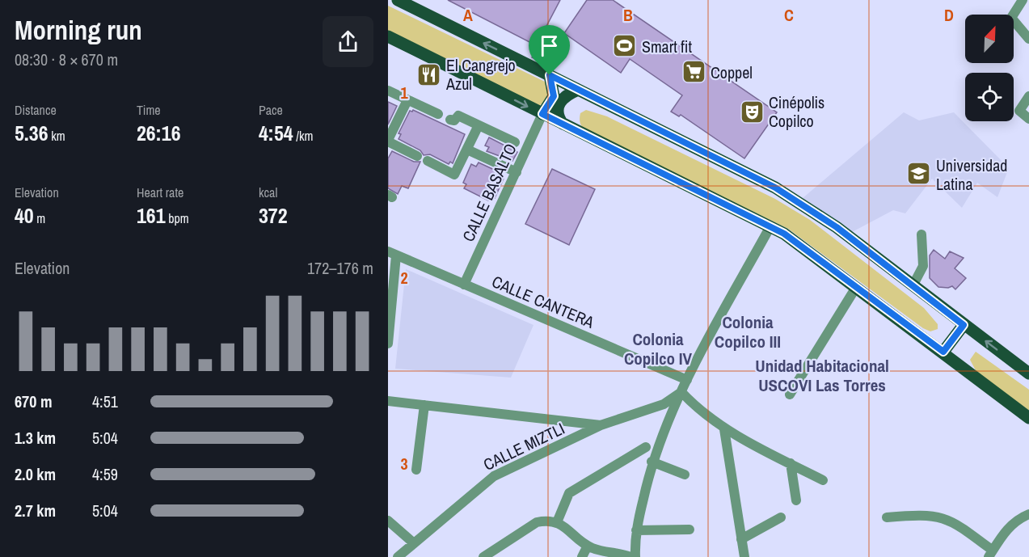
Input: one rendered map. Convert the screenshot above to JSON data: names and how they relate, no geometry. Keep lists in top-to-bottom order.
{
  "streets": {
    "street": ["CALLE BASALTO", "CALLE CANTERA", "CALLE MIZTLI"]
  },
  "crossings": [
    ["CALLE BASALTO", "CALLE CANTERA"]
  ],
  "districts": ["Colonia Copilco III", "Colonia Copilco IV", "Unidad Habitacional USCOVI Las Torres"],
  "places": {
    "sports": ["Smart fit"],
    "supermarket": ["Coppel"],
    "restaurant": ["El Cangrejo Azul"],
    "theatre": ["Cinépolis Copilco"],
    "school or university": ["Universidad Latina"]
  },
  "north": "top right",
  "page": {
    "heading": ["Morning run", "08:30 · 8 × 670 m"],
    "stats": [
      ["Distance", "5.36 km"],
      ["Time", "26:16"],
      ["Pace", "4:54 /km"],
      ["Elevation", "40 m"],
      ["Heart rate", "161 bpm"],
      ["kcal", "372"]
    ],
    "chart": ["Elevation", "172–176 m"],
    "list": [
      {
        "name": "670 m",
        "note": "4:51"
      },
      {
        "name": "1.3 km",
        "note": "5:04"
      },
      {
        "name": "2.0 km",
        "note": "4:59"
      },
      {
        "name": "2.7 km",
        "note": "5:04"
      }
    ]
  },
  "grid": {
    "columns": [
      "A",
      "B",
      "C",
      "D"
    ],
    "rows": ["1", "2", "3"]
  }
}
